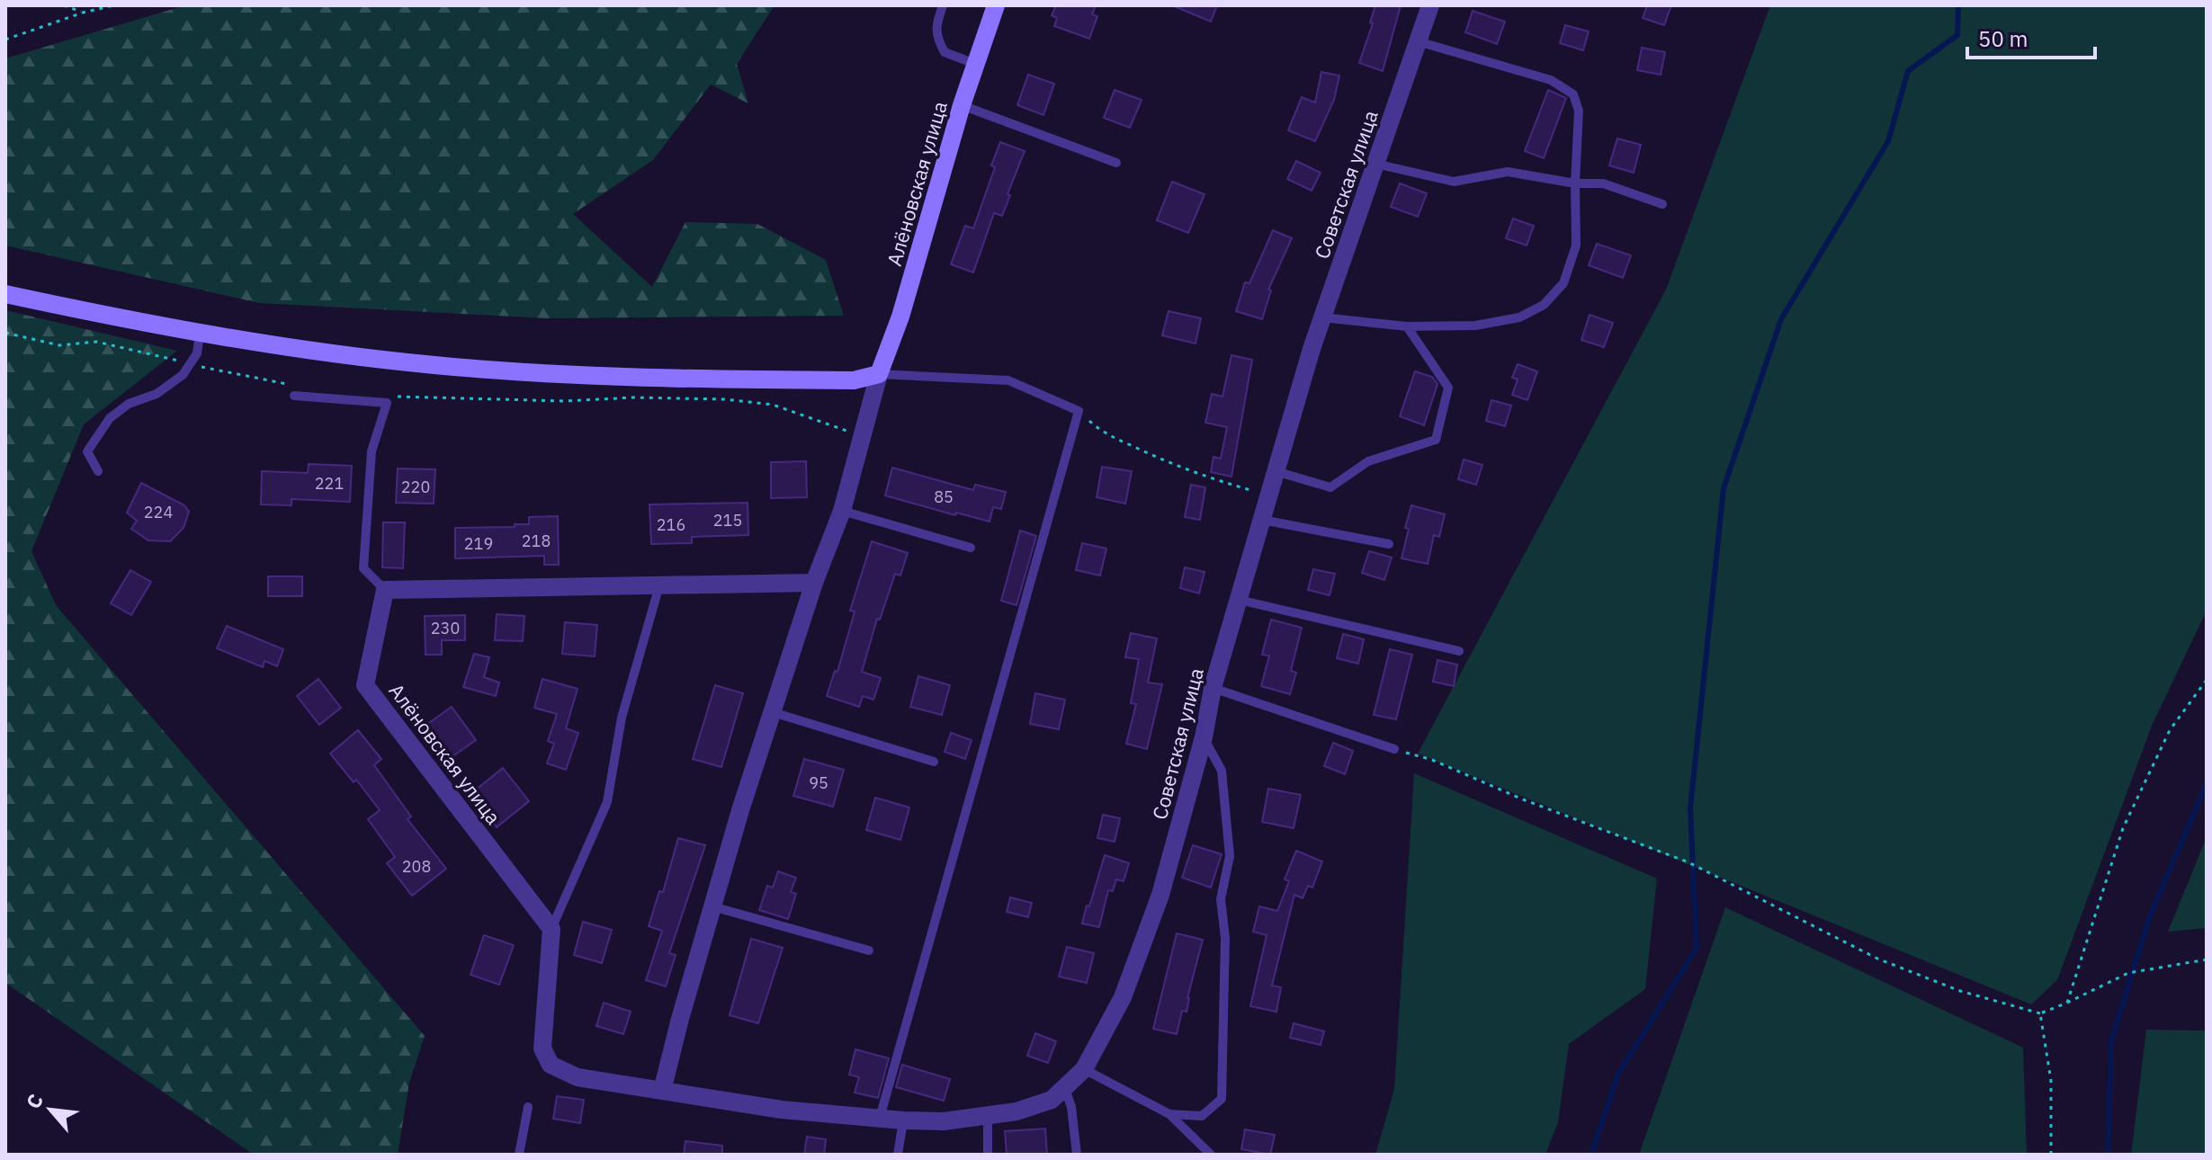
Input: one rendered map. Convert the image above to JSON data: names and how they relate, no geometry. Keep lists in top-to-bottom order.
{
  "streets": {
    "street": ["Алёновская улица", "Советская улица"]
  },
  "house_numbers": [
    "221",
    "220",
    "85",
    "224",
    "215",
    "216",
    "218",
    "219",
    "230",
    "95",
    "208"
  ],
  "scale_bar": "50 m",
  "north": "top left"
}
